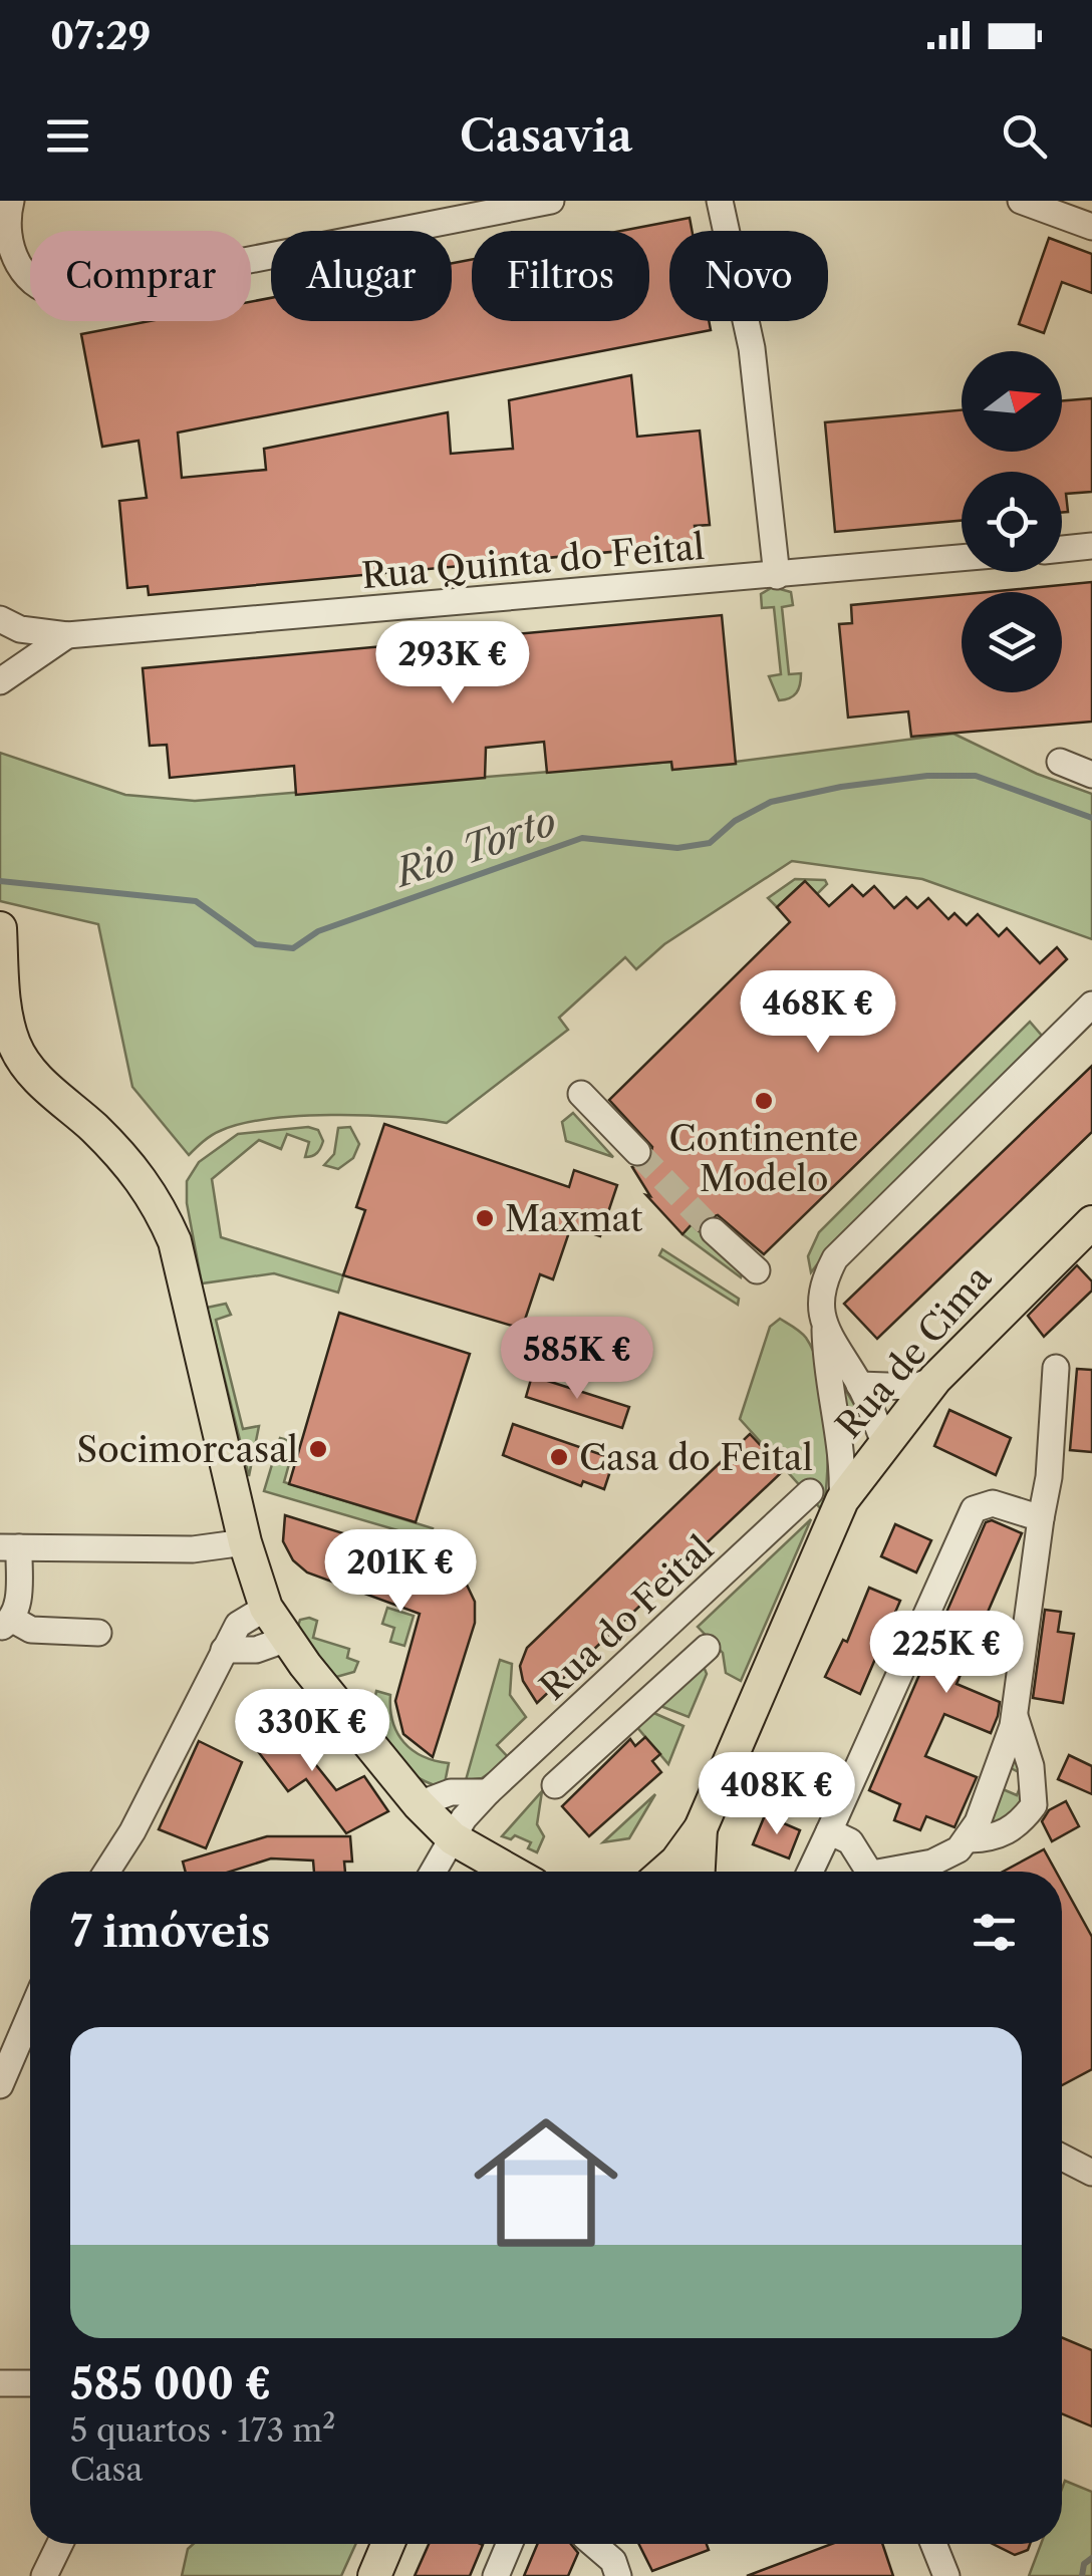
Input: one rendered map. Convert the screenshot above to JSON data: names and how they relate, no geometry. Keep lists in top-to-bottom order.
{
  "streets": {
    "main road": ["Rua de Cima"],
    "street": ["Rua Quinta do Feital", "Rua do Feital"]
  },
  "crossings": [
    ["Rua de Cima", "Rua do Feital"]
  ],
  "water": ["Rio Torto"],
  "places": [
    "Continente Modelo",
    "Maxmat",
    "Socimorcasal",
    "Casa do Feital"
  ],
  "north": "right",
  "page": {
    "status": "07:29",
    "header": "Casavia",
    "chip": [
      "Comprar",
      "Alugar",
      "Filtros",
      "Novo"
    ],
    "price": [
      "293K €",
      "468K €",
      "585K €",
      "201K €",
      "225K €",
      "330K €",
      "408K €"
    ],
    "heading": "7 imóveis",
    "list": [
      {
        "name": "585 000 €",
        "note": "5 quartos · 173 m² · Casa"
      }
    ]
  }
}
